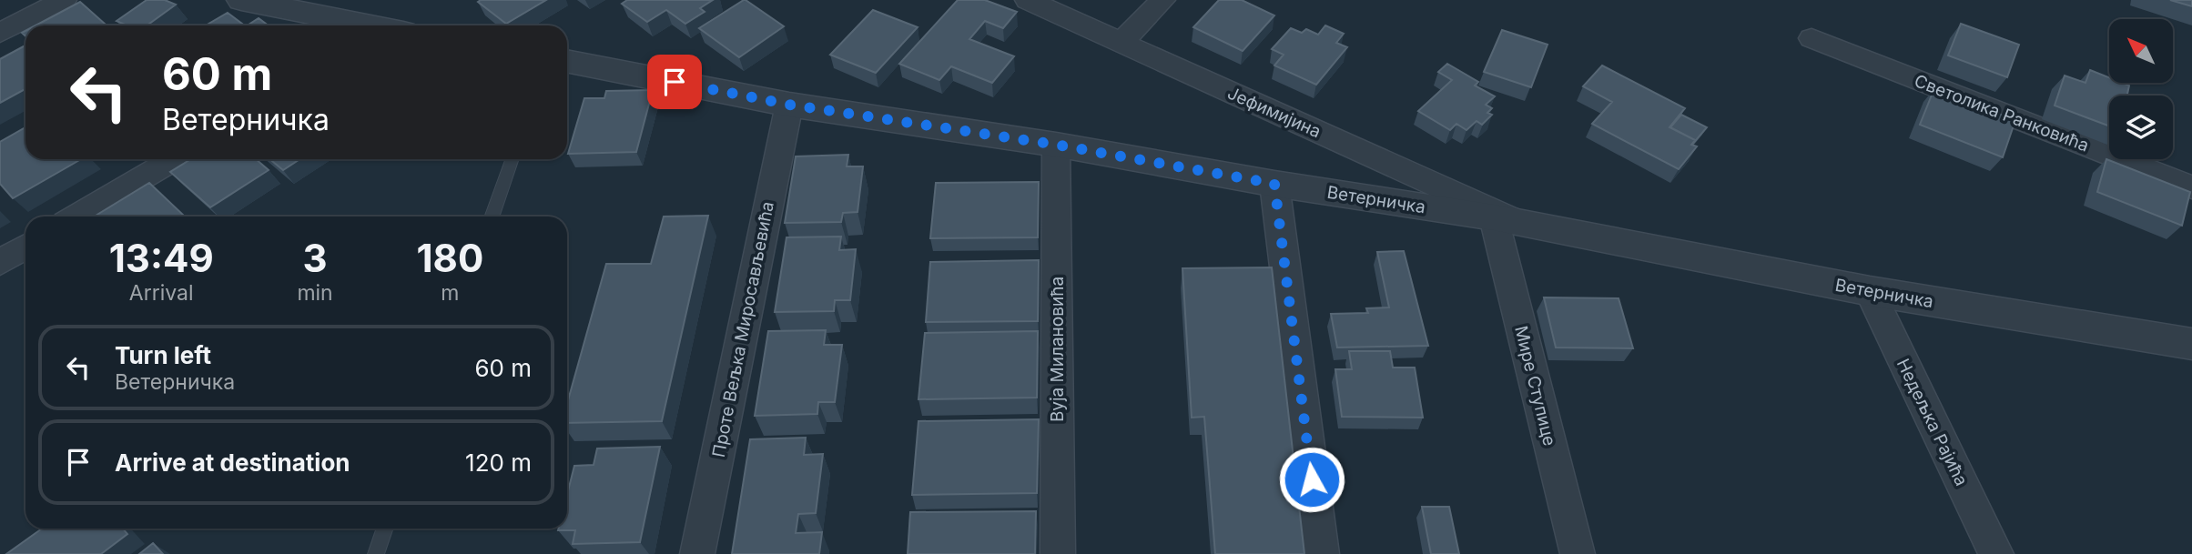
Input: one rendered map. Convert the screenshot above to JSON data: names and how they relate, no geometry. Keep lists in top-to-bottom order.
{
  "streets": {
    "street": [
      "Јефимијина",
      "Светолика Ранковића",
      "Ветерничка",
      "Проте Вељка Миросављевића",
      "Вуја Милановића",
      "Мире Ступице",
      "Недељка Рајића"
    ]
  },
  "crossings": [
    ["Јефимијина", "Ветерничка"],
    ["Јефимијина", "Мире Ступице"],
    ["Ветерничка", "Проте Вељка Миросављевића"],
    ["Ветерничка", "Вуја Милановића"],
    ["Ветерничка", "Мире Ступице"],
    ["Ветерничка", "Недељка Рајића"]
  ],
  "north": "top left",
  "page": {
    "turn": ["60 m", "Ветерничка"],
    "eta": [
      "13:49",
      "Arrival",
      "3",
      "min",
      "180",
      "m"
    ],
    "list": [
      {
        "name": "Turn left",
        "note": "Ветерничка",
        "value": "60 m"
      },
      {
        "name": "Arrive at destination",
        "value": "120 m"
      }
    ]
  }
}
